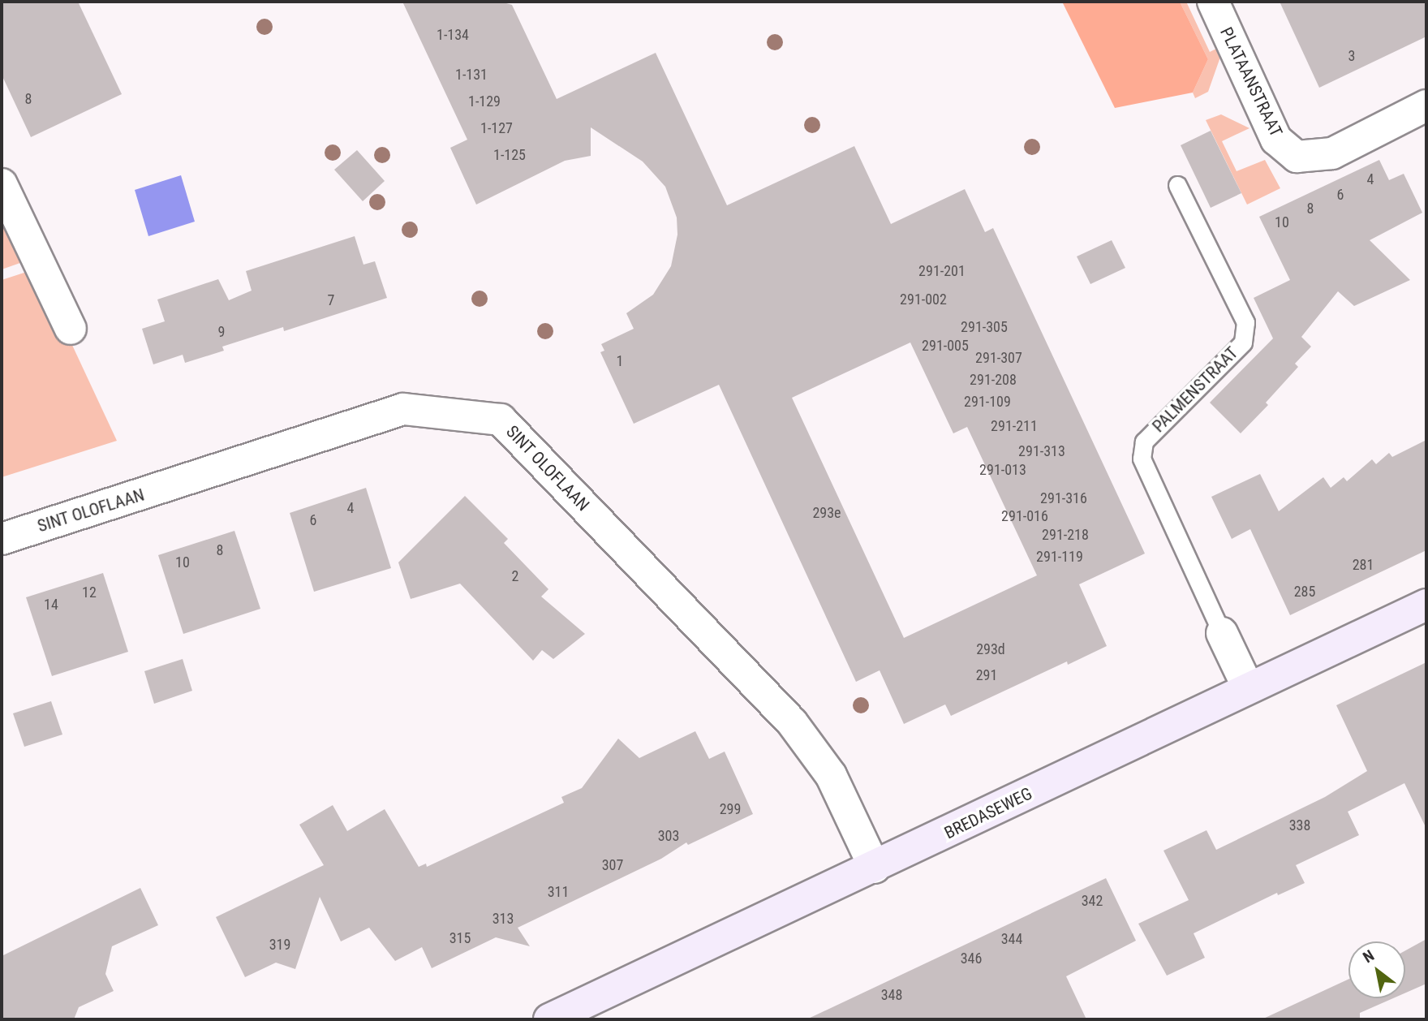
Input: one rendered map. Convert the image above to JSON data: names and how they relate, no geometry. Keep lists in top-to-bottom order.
{
  "streets": {
    "street": [
      "PLATAANSTRAAT",
      "PALMENSTRAAT",
      "SINT OLOFLAAN",
      "BREDASEWEG"
    ]
  },
  "crossings": [
    ["PALMENSTRAAT", "BREDASEWEG"],
    ["SINT OLOFLAAN", "BREDASEWEG"]
  ],
  "house_numbers": [
    "1-134",
    "3",
    "1-131",
    "8",
    "1-129",
    "1-127",
    "1-125",
    "4",
    "6",
    "8",
    "10",
    "291-201",
    "291-002",
    "7",
    "291-305",
    "9",
    "291-005",
    "291-307",
    "1",
    "291-208",
    "291-109",
    "291-211",
    "291-313",
    "291-013",
    "291-316",
    "4",
    "293e",
    "291-016",
    "6",
    "291-218",
    "8",
    "291-119",
    "10",
    "281",
    "2",
    "285",
    "12",
    "14",
    "293d",
    "291",
    "299",
    "338",
    "303",
    "307",
    "311",
    "342",
    "313",
    "315",
    "344",
    "319",
    "346",
    "348"
  ],
  "north": "top left"
}
